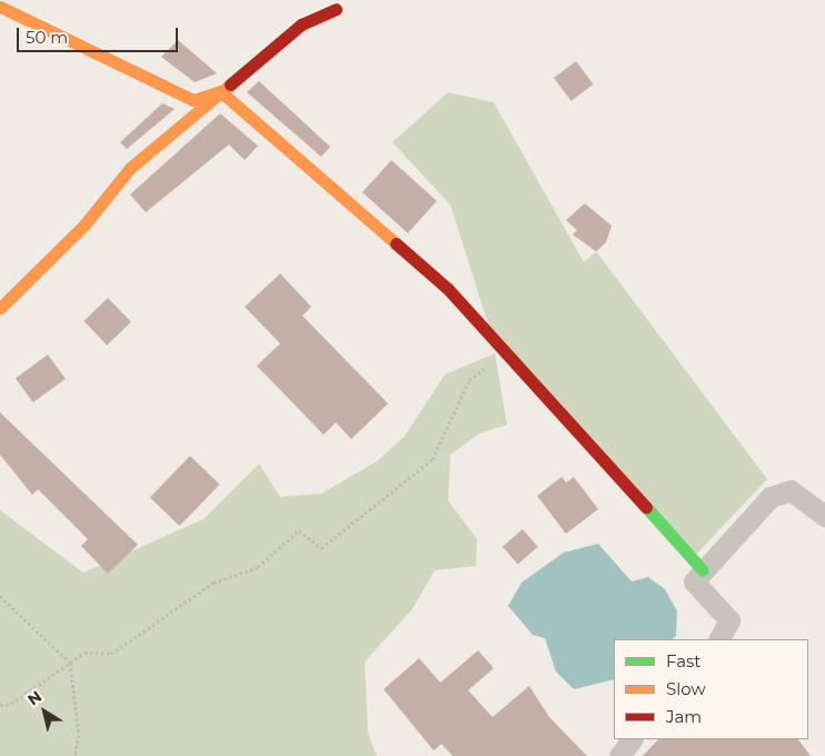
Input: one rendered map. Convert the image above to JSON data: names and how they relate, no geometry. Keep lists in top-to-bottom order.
{
  "legend": ["Fast", "Slow", "Jam"],
  "scale_bar": "50 m",
  "north": "top left"
}
